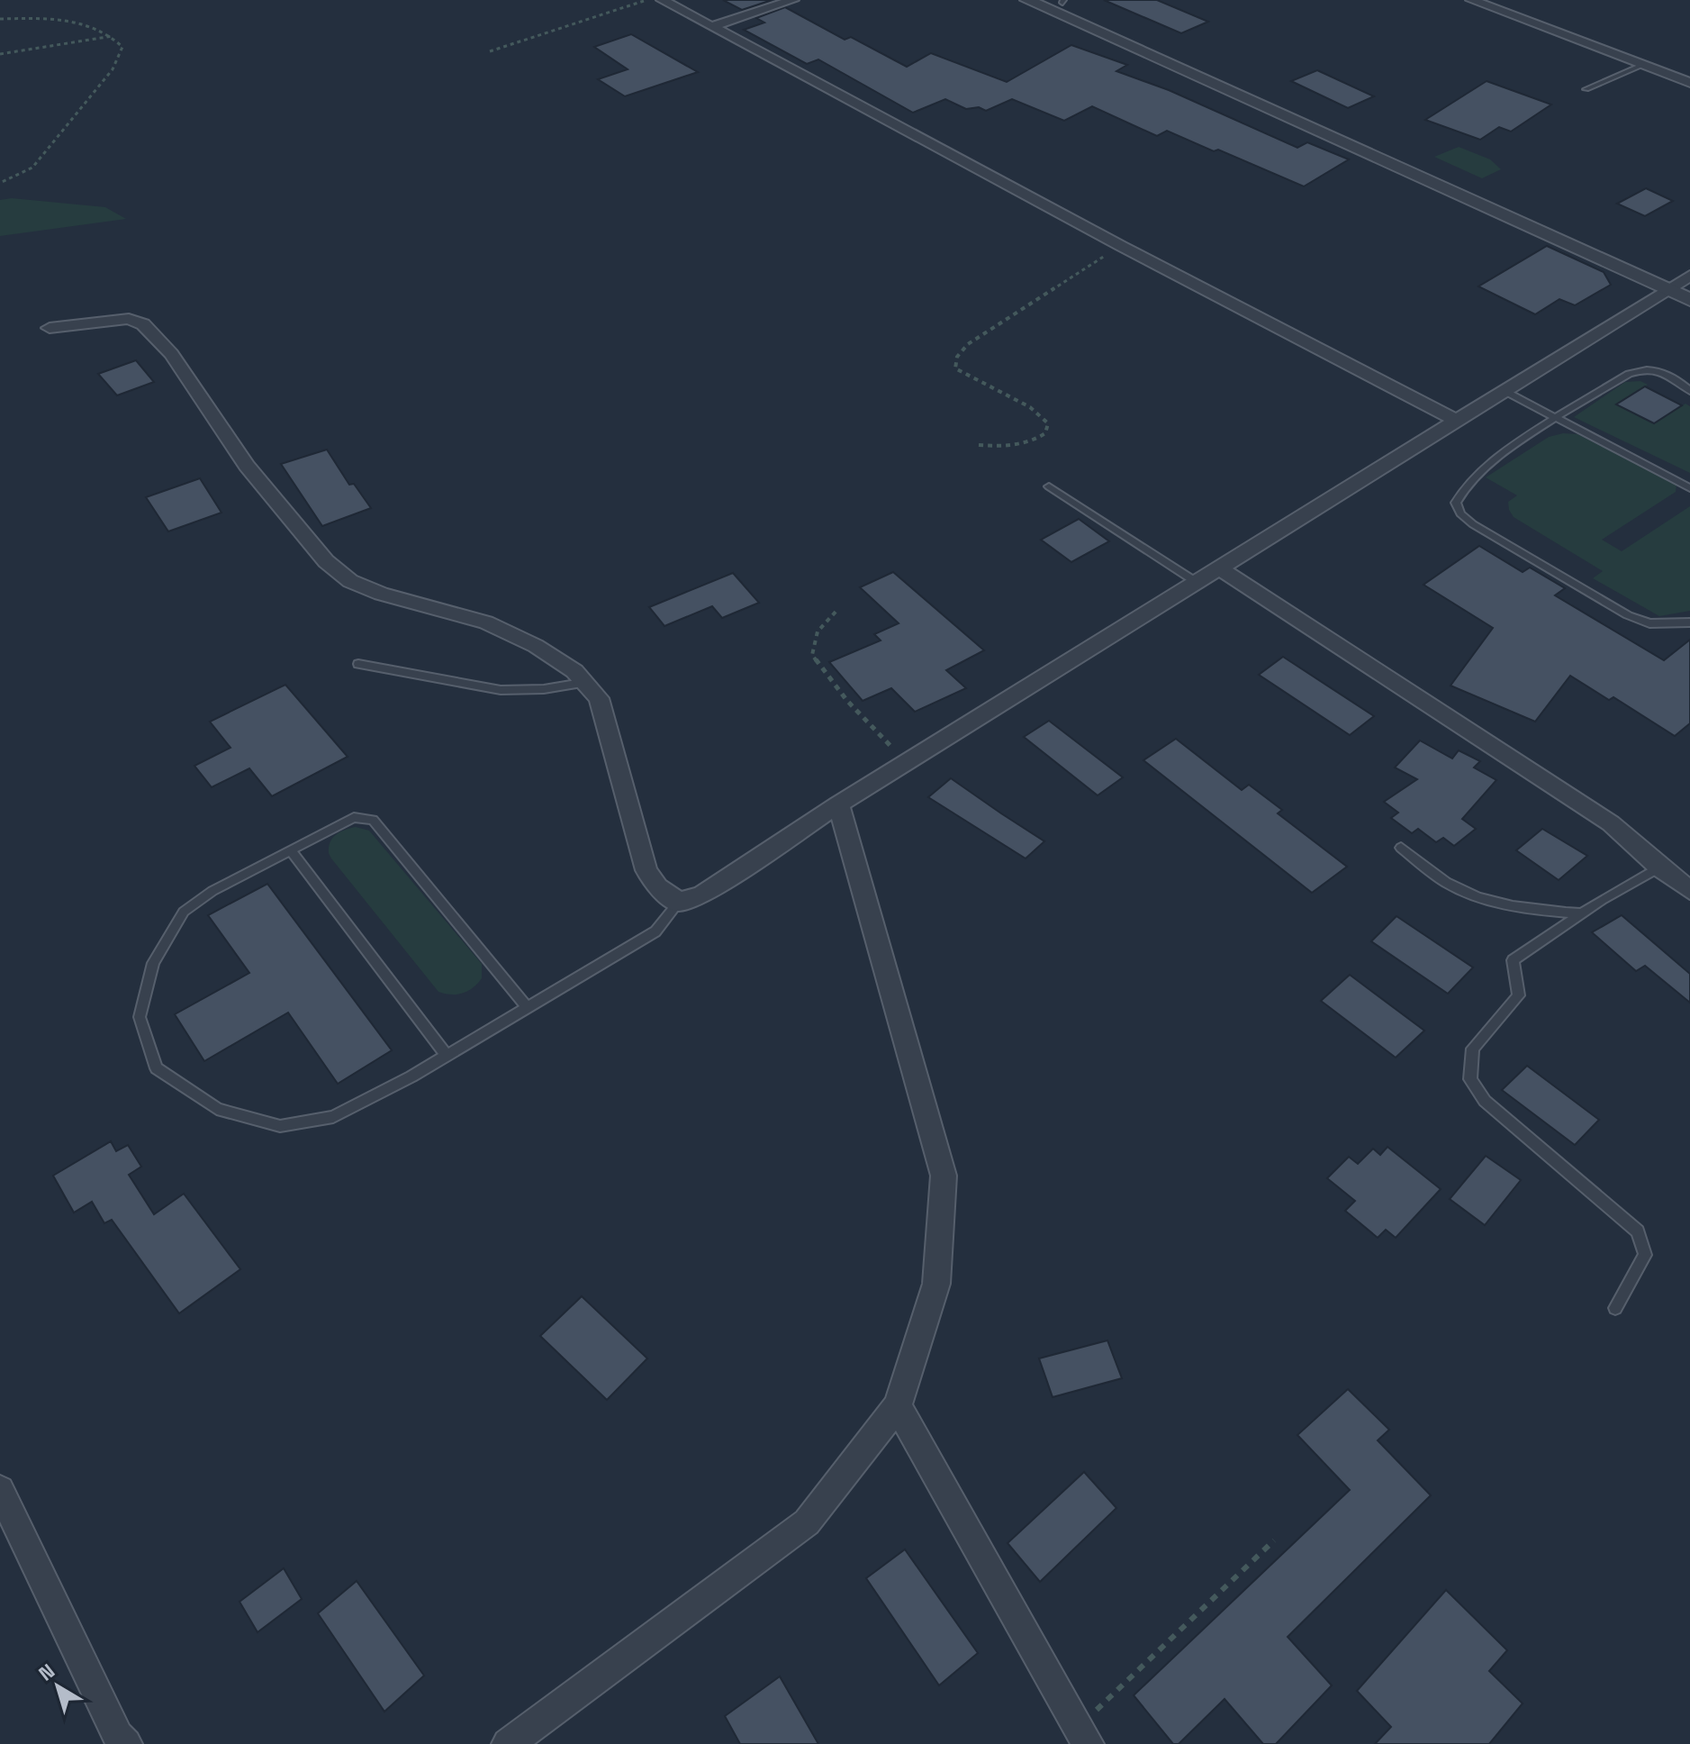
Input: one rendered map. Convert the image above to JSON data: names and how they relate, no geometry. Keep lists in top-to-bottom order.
{
  "north": "top left"
}
